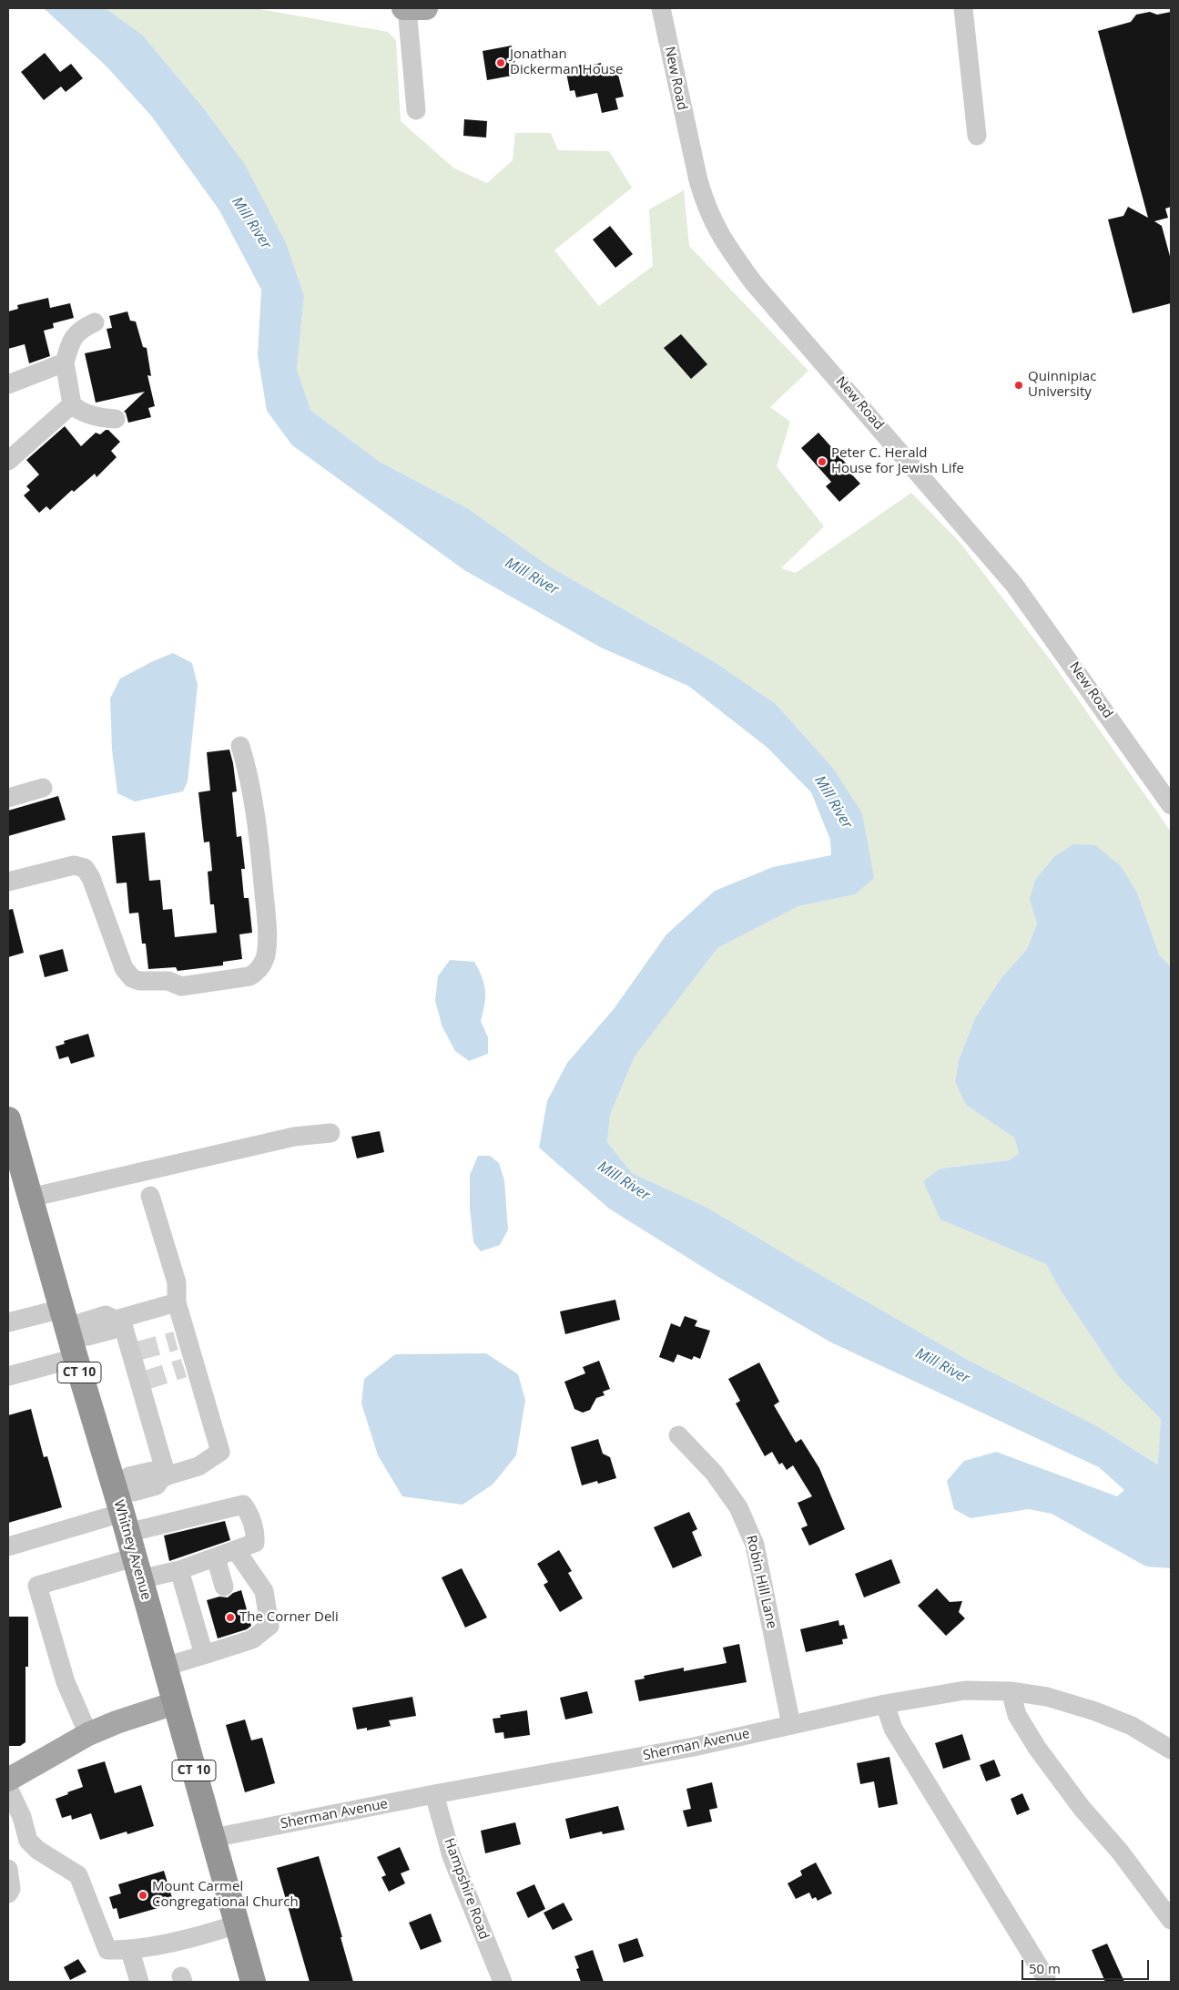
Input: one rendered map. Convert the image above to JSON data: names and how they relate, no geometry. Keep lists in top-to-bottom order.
{
  "streets": {
    "highway": ["CT 10", "Whitney Avenue"],
    "street": [
      "New Road",
      "Robin Hill Lane",
      "Sherman Avenue",
      "Hampshire Road"
    ]
  },
  "crossings": [
    ["Whitney Avenue", "Sherman Avenue"],
    ["Robin Hill Lane", "Sherman Avenue"],
    ["Sherman Avenue", "Hampshire Road"]
  ],
  "water": ["Mill River"],
  "places": [
    "Jonathan Dickerman House",
    "Quinnipiac University",
    "Peter C. Herald House for Jewish Life",
    "The Corner Deli",
    "Mount Carmel Congregational Church"
  ],
  "scale_bar": "50 m"
}
